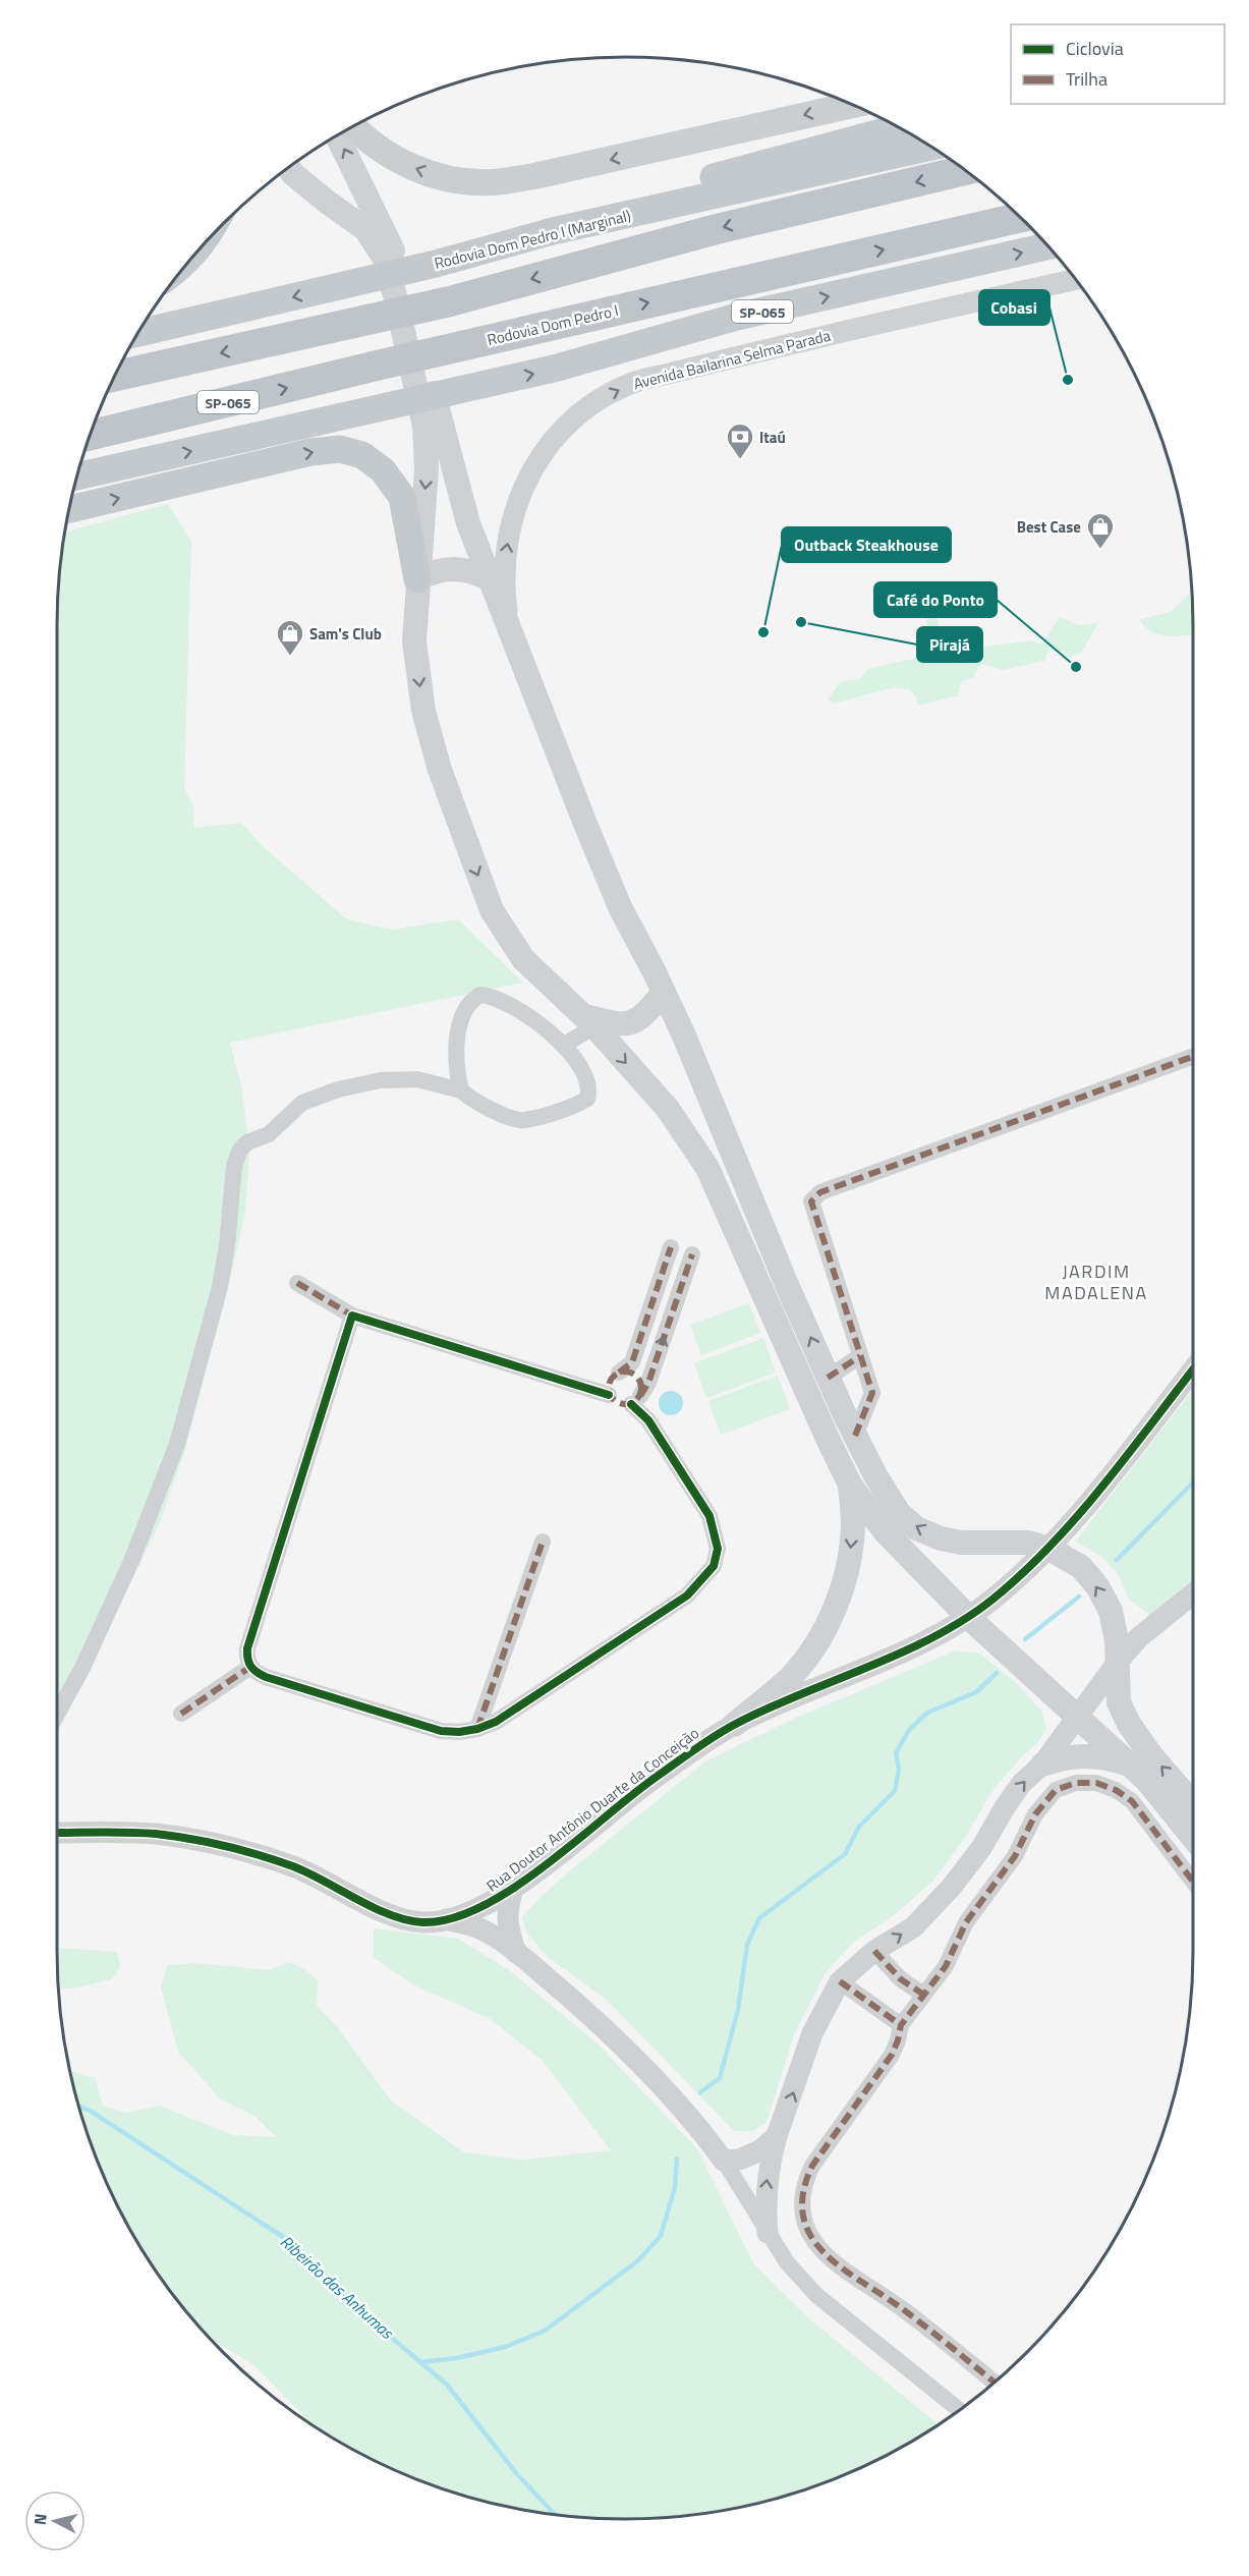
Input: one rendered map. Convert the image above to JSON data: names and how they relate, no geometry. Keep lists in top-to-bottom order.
{
  "streets": {
    "highway": ["Rodovia Dom Pedro I (Marginal)", "SP-065", "Rodovia Dom Pedro I"],
    "street": ["Avenida Bailarina Selma Parada", "Rua Doutor Antônio Duarte da Conceição"]
  },
  "one_way": ["Avenida Bailarina Selma Parada"],
  "districts": ["JARDIM MADALENA"],
  "water": ["Ribeirão das Anhumas"],
  "places": {
    "other": [
      "Cobasi",
      "Pirajá",
      "Outback Steakhouse",
      "Café do Ponto"
    ],
    "bank": ["Itaú"],
    "shop": ["Best Case", "Sam's Club"]
  },
  "legend": ["Ciclovia", "Trilha"],
  "north": "left"
}
